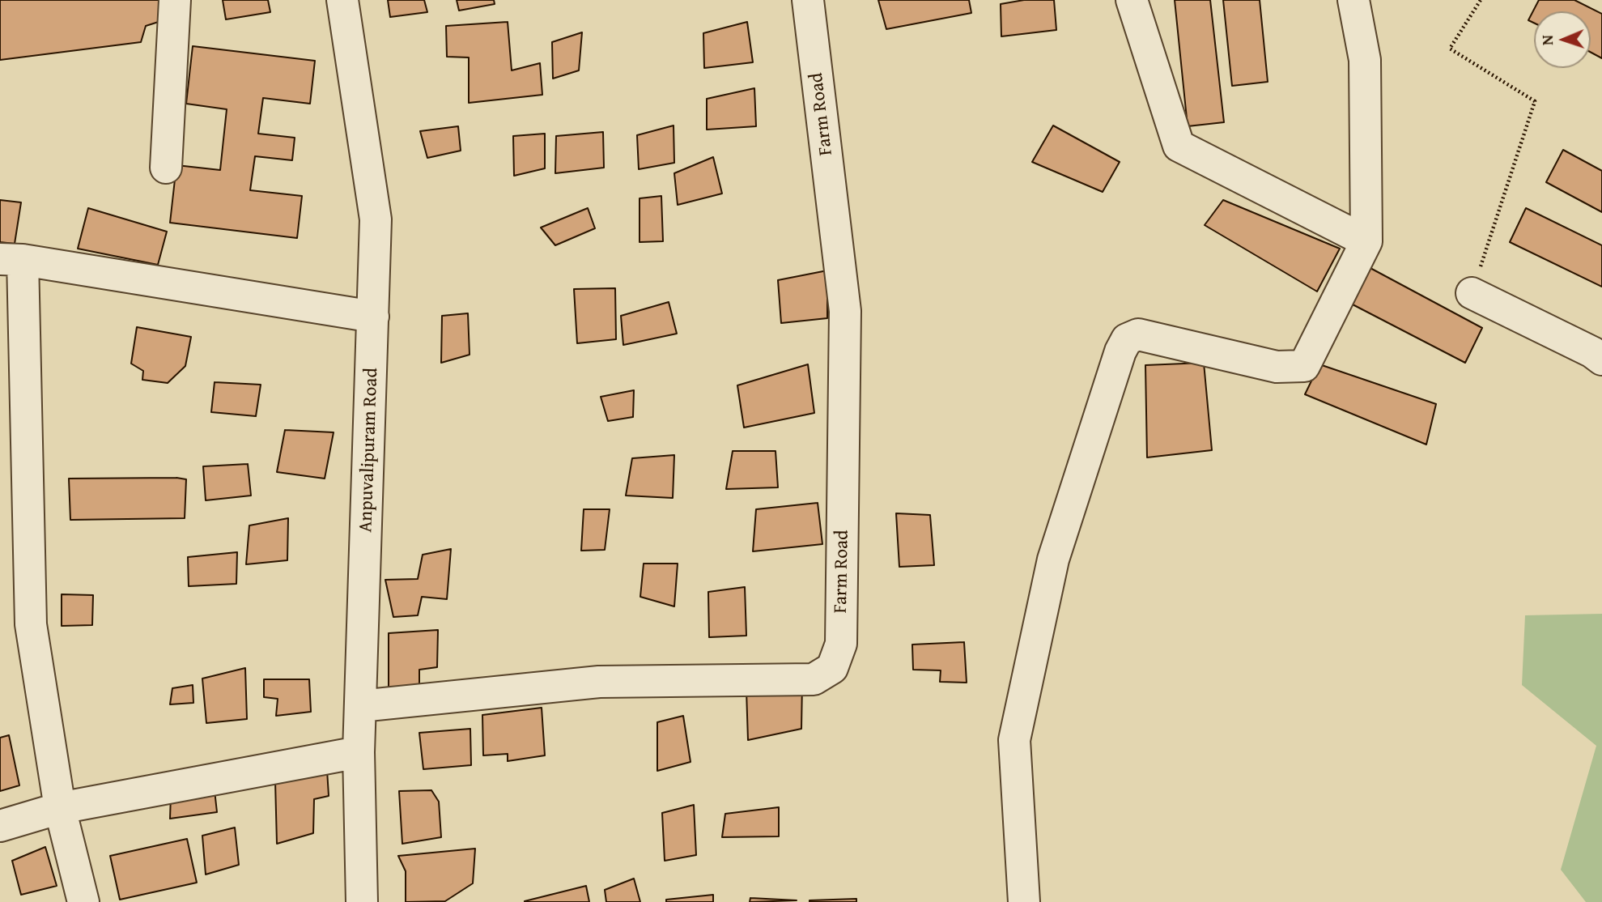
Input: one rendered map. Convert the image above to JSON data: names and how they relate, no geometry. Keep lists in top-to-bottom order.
{
  "streets": {
    "street": ["Farm Road", "Anpuvalipuram Road"]
  },
  "crossings": [
    ["Farm Road", "Anpuvalipuram Road"]
  ],
  "north": "left"
}
